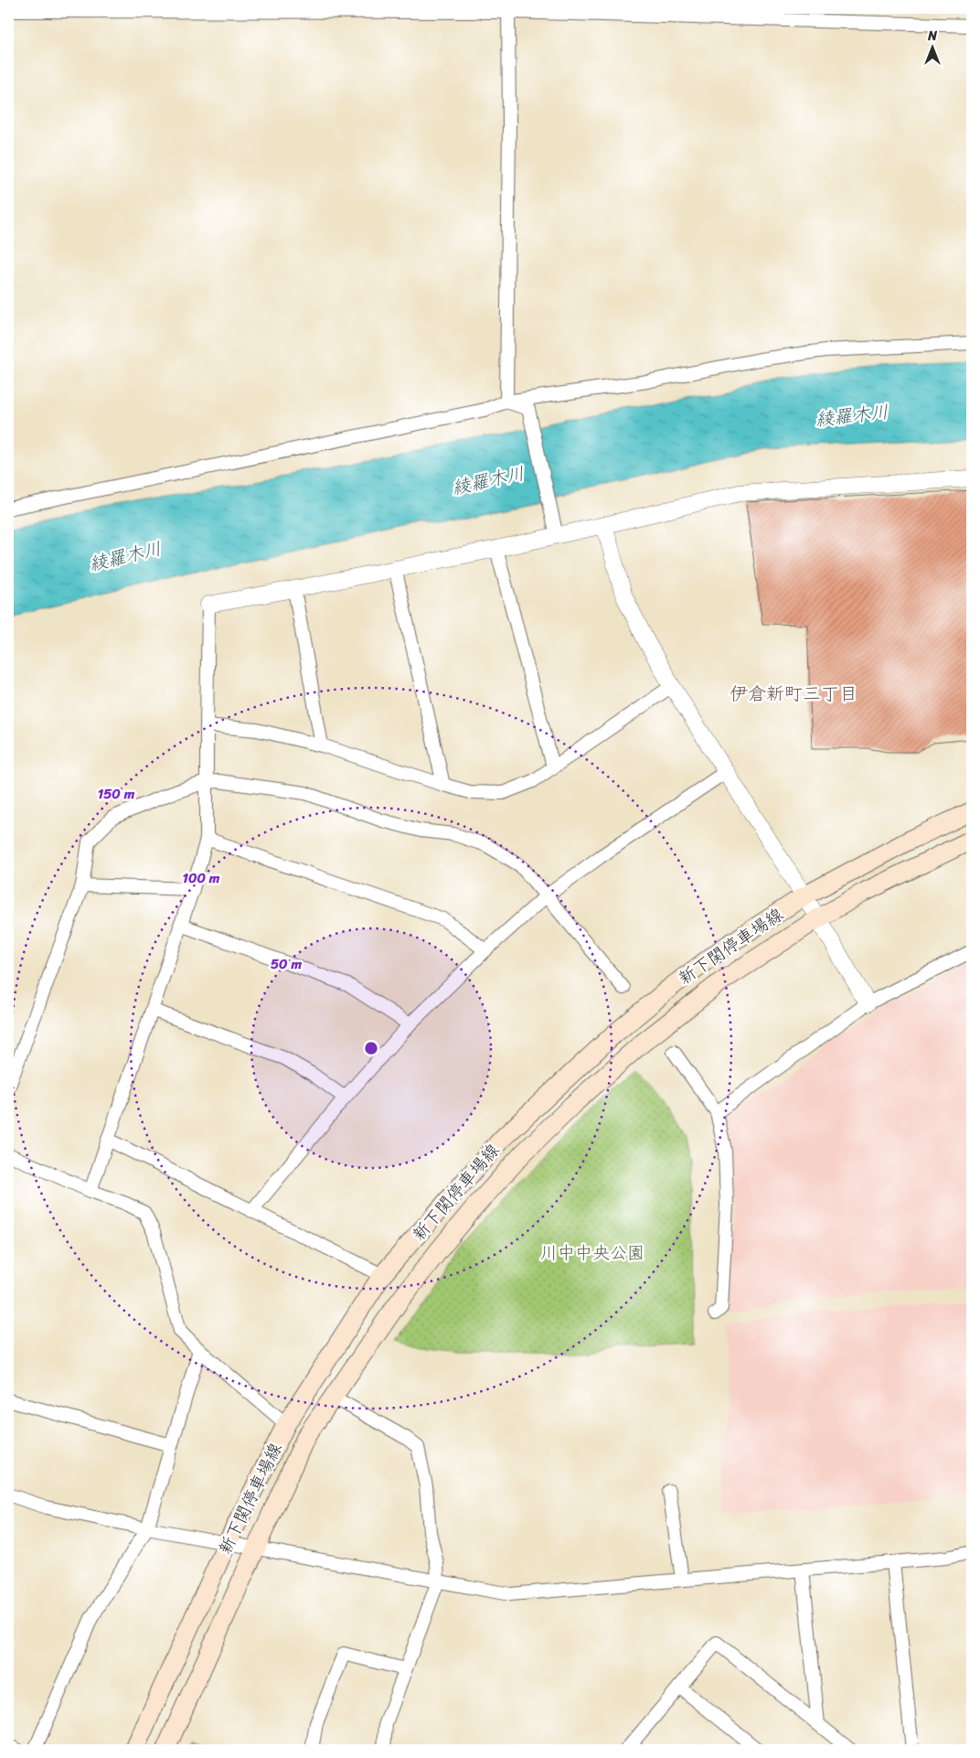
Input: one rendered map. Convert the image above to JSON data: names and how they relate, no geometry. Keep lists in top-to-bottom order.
{
  "streets": {
    "main road": ["新下関停車場線"]
  },
  "districts": ["伊倉新町三丁目"],
  "water": ["綾羅木川"],
  "parks": ["川中中央公園"],
  "north": "top",
  "rings": ["150 m", "100 m", "50 m"]
}
